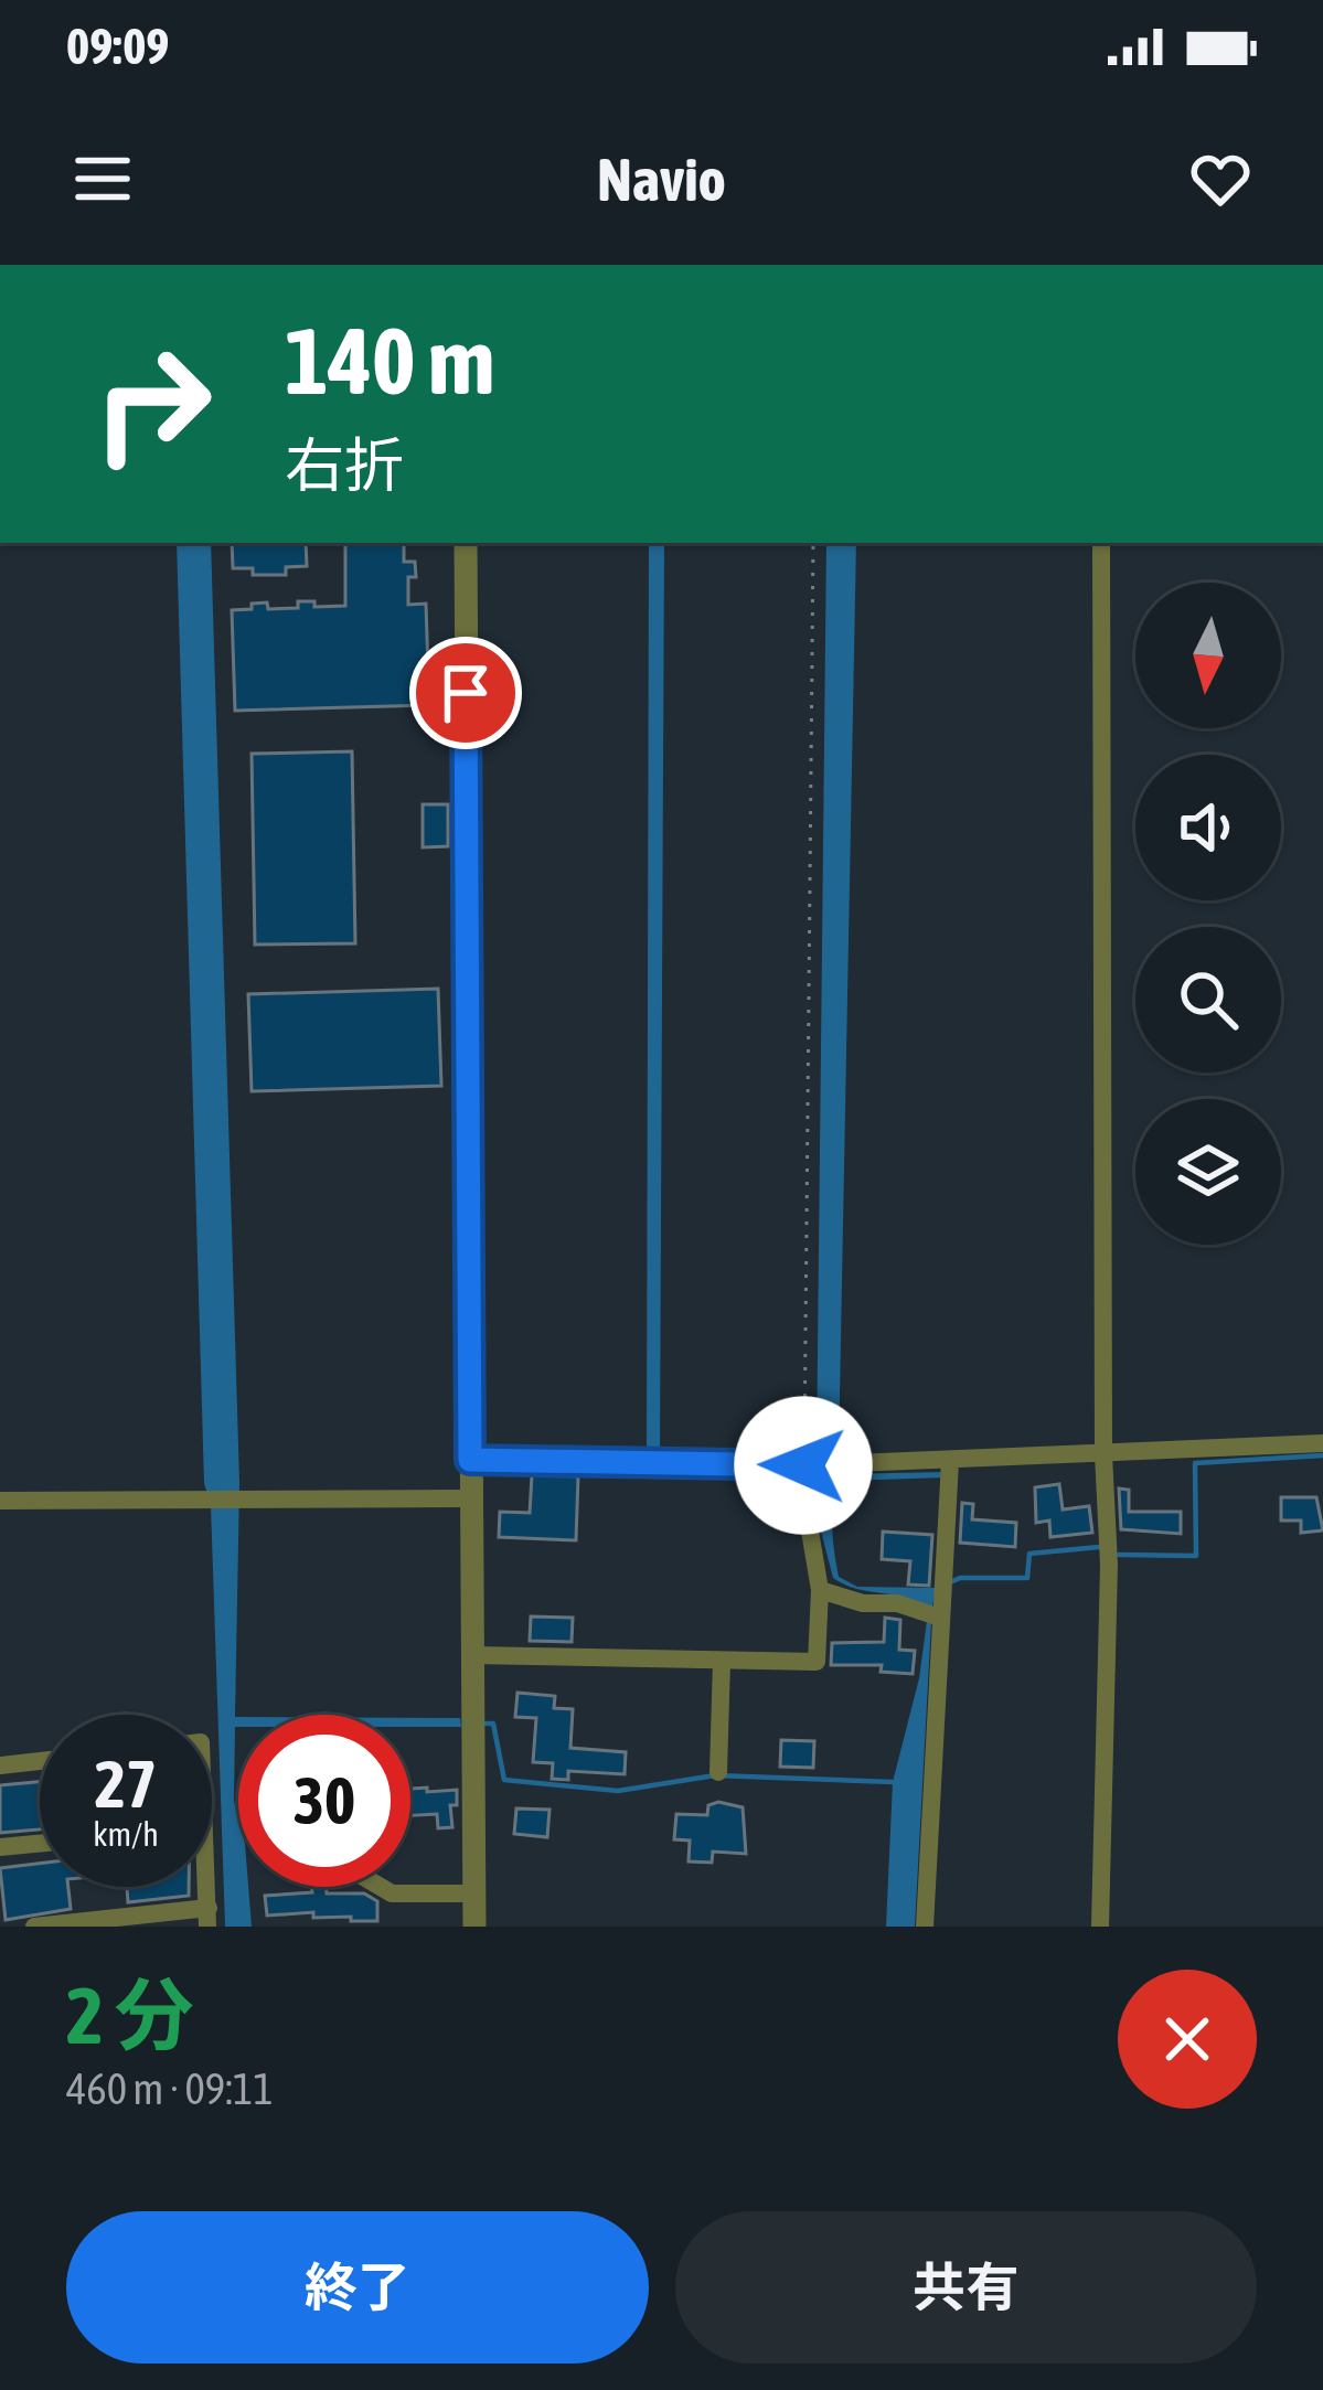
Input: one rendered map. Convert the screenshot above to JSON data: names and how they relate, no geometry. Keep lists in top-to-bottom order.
{
  "north": "bottom",
  "page": {
    "status": "09:09",
    "header": "Navio",
    "turn": ["140 m", "右折"],
    "speed": "27 km/h",
    "limit": "30",
    "heading": ["2 分", "460 m · 09:11"],
    "buttons": ["終了", "共有"]
  }
}
